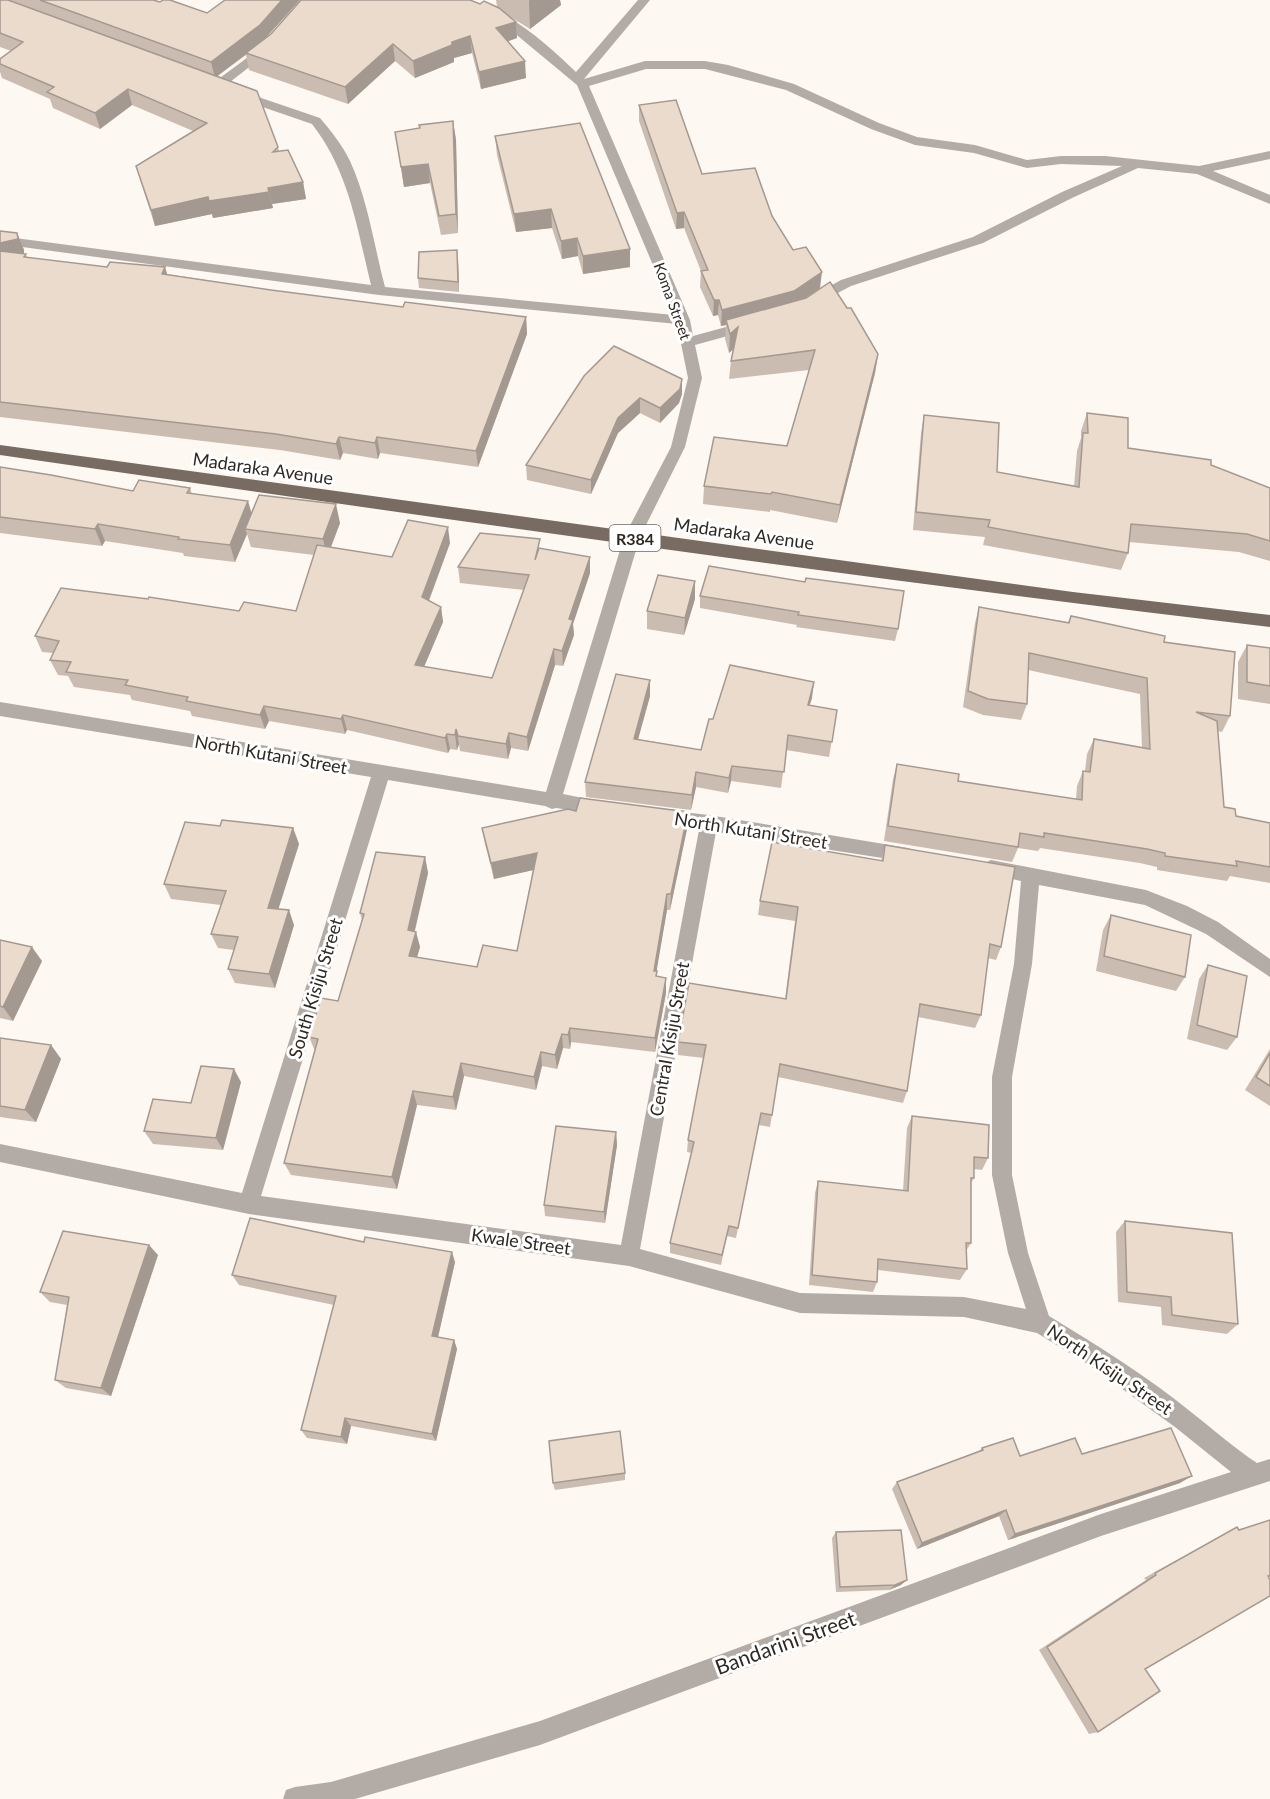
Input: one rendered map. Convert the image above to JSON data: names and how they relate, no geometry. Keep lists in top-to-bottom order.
{
  "streets": {
    "main road": ["Madaraka Avenue", "R384"],
    "street": [
      "Koma Street",
      "North Kutani Street",
      "South Kisiju Street",
      "Central Kisiju Street",
      "Kwale Street",
      "North Kisiju Street",
      "Bandarini Street"
    ]
  },
  "crossings": [
    ["Koma Street", "Madaraka Avenue"],
    ["Koma Street", "North Kutani Street"],
    ["North Kutani Street", "South Kisiju Street"],
    ["North Kutani Street", "Central Kisiju Street"],
    ["South Kisiju Street", "Kwale Street"],
    ["Central Kisiju Street", "Kwale Street"],
    ["Kwale Street", "North Kisiju Street"],
    ["North Kisiju Street", "Bandarini Street"]
  ]
}
